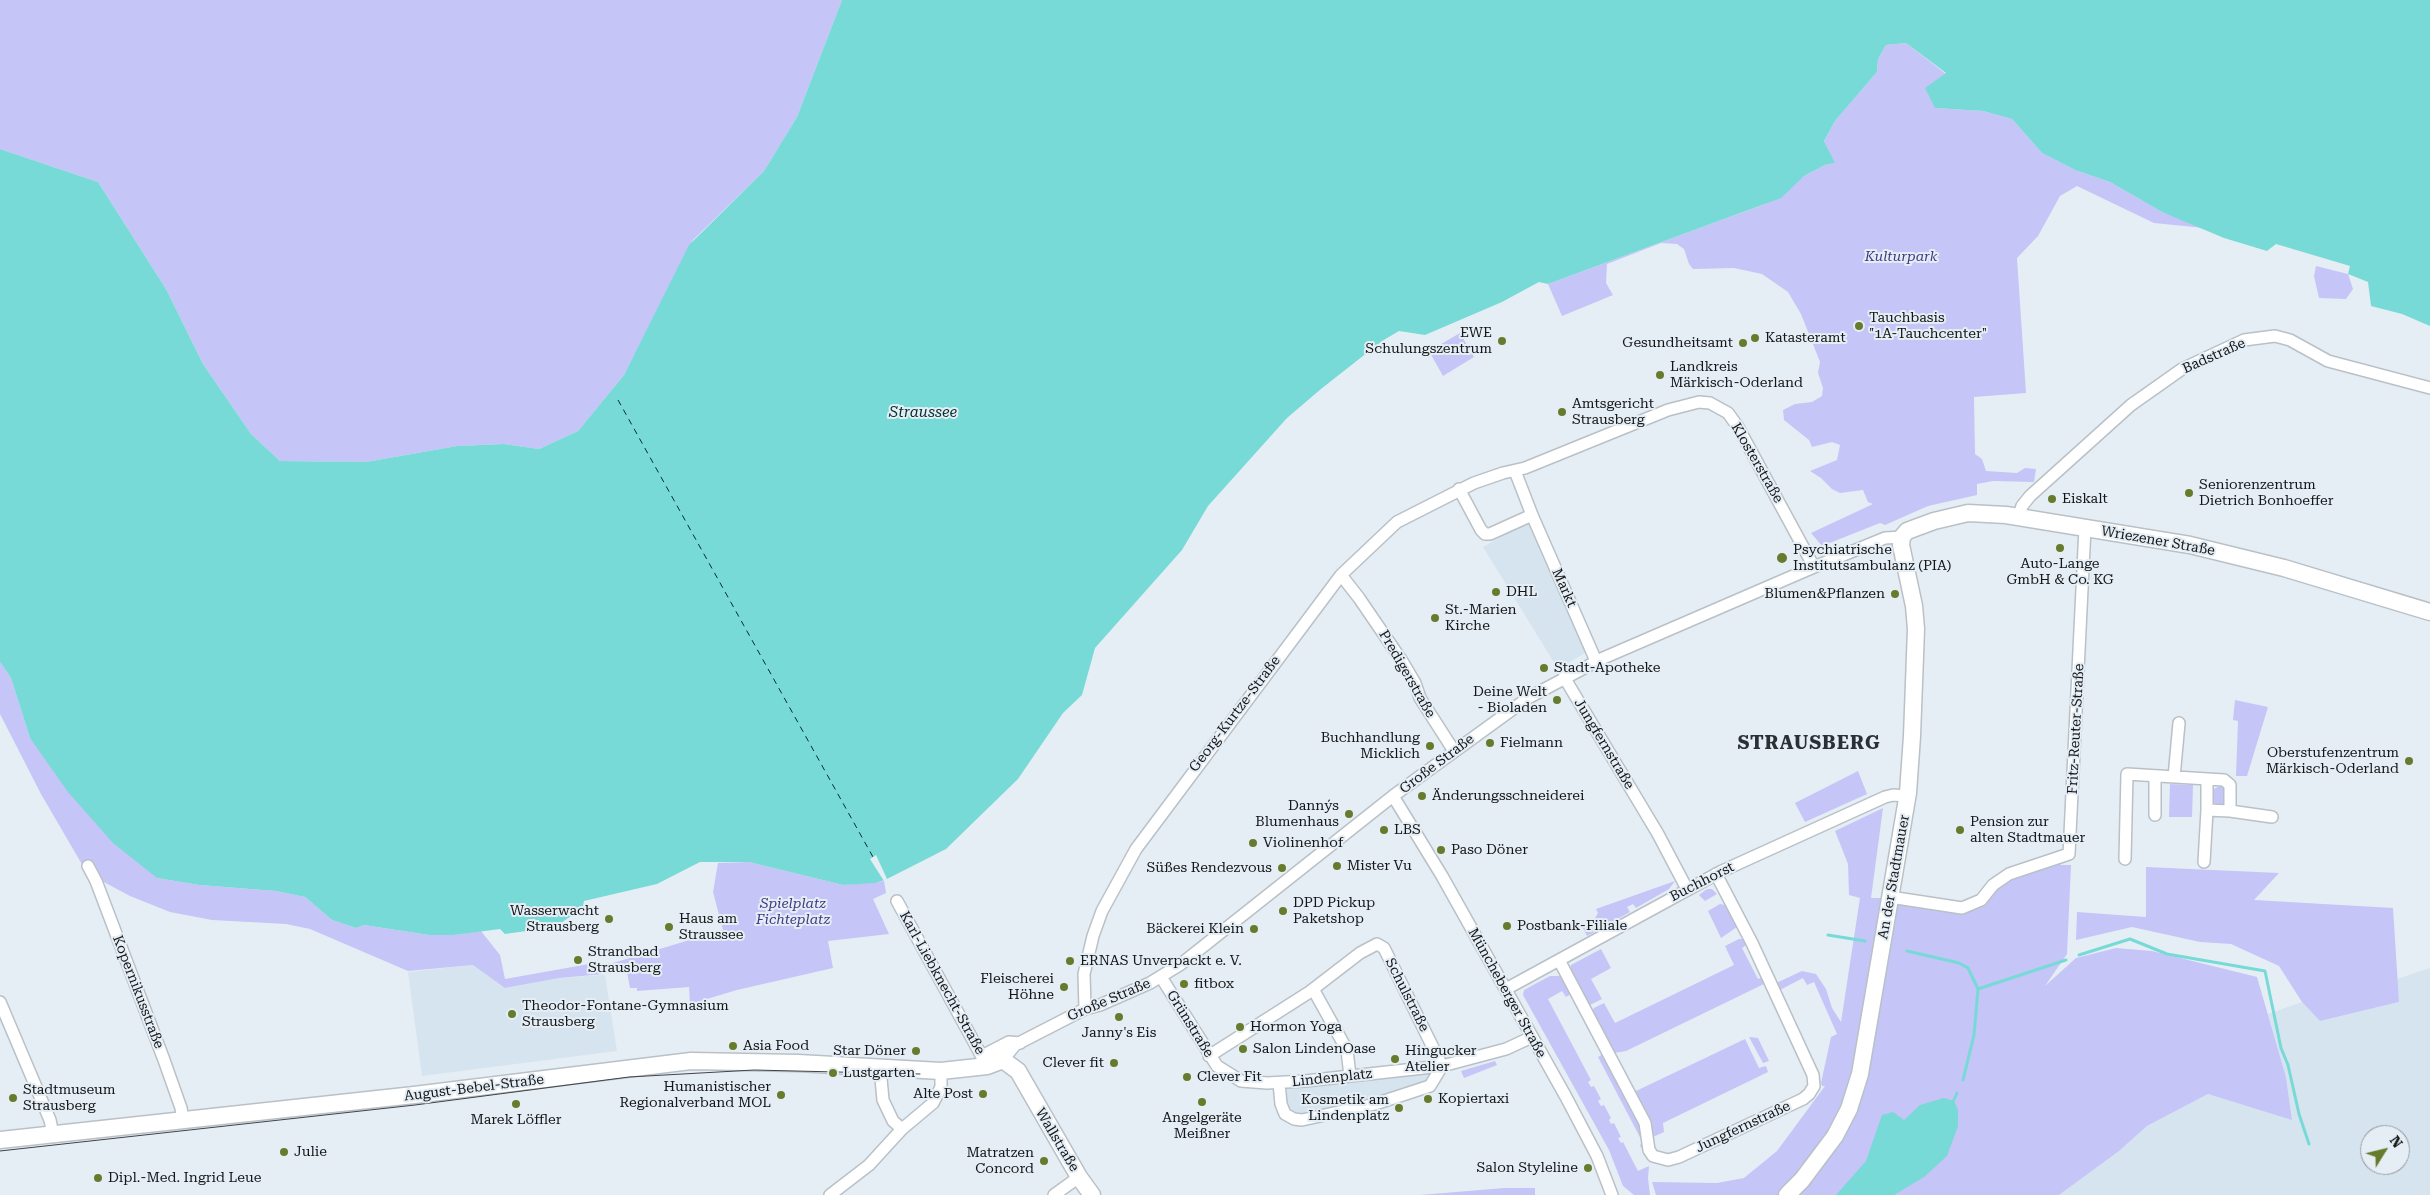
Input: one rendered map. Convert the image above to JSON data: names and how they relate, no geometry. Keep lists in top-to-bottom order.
{
  "streets": {
    "street": [
      "Badstraße",
      "Klosterstraße",
      "Wriezener Straße",
      "Markt",
      "Predigerstraße",
      "Georg-Kurtze-Straße",
      "Fritz-Reuter-Straße",
      "Jungfernstraße",
      "Große Straße",
      "An der Stadtmauer",
      "Buchhorst",
      "Karl-Liebknecht-Straße",
      "Kopernikusstraße",
      "Müncheberger Straße",
      "Schulstraße",
      "Grünstraße",
      "Lindenplatz",
      "August-Bebel-Straße",
      "Wallstraße"
    ]
  },
  "crossings": [
    ["Badstraße", "Wriezener Straße"],
    ["Klosterstraße", "Markt"],
    ["Klosterstraße", "Georg-Kurtze-Straße"],
    ["Klosterstraße", "Große Straße"],
    ["Wriezener Straße", "Fritz-Reuter-Straße"],
    ["Wriezener Straße", "Große Straße"],
    ["Wriezener Straße", "An der Stadtmauer"],
    ["Markt", "Große Straße"],
    ["Predigerstraße", "Georg-Kurtze-Straße"],
    ["Predigerstraße", "Große Straße"],
    ["Georg-Kurtze-Straße", "Große Straße"],
    ["Fritz-Reuter-Straße", "An der Stadtmauer"],
    ["Jungfernstraße", "Große Straße"],
    ["Jungfernstraße", "Buchhorst"],
    ["Große Straße", "An der Stadtmauer"],
    ["Große Straße", "Karl-Liebknecht-Straße"],
    ["Große Straße", "Müncheberger Straße"],
    ["Große Straße", "Grünstraße"],
    ["Große Straße", "August-Bebel-Straße"],
    ["Große Straße", "Wallstraße"],
    ["An der Stadtmauer", "Buchhorst"],
    ["Buchhorst", "Müncheberger Straße"],
    ["Karl-Liebknecht-Straße", "August-Bebel-Straße"],
    ["Karl-Liebknecht-Straße", "Wallstraße"],
    ["Kopernikusstraße", "August-Bebel-Straße"],
    ["Müncheberger Straße", "Lindenplatz"],
    ["Schulstraße", "Grünstraße"],
    ["Schulstraße", "Lindenplatz"],
    ["Grünstraße", "Lindenplatz"],
    ["August-Bebel-Straße", "Wallstraße"]
  ],
  "districts": ["STRAUSBERG"],
  "water": ["Straussee"],
  "parks": ["Kulturpark", "Spielplatz Fichteplatz"],
  "places": [
    "Tauchbasis \"1A-Tauchcenter\"",
    "Katasteramt",
    "EWE Schulungszentrum",
    "Gesundheitsamt",
    "Landkreis Märkisch-Oderland",
    "Amtsgericht Strausberg",
    "Seniorenzentrum Dietrich Bonhoeffer",
    "Eiskalt",
    "Auto-Lange GmbH & Co. KG",
    "Psychiatrische Institutsambulanz (PIA)",
    "DHL",
    "Blumen&Pflanzen",
    "St.-Marien Kirche",
    "Stadt-Apotheke",
    "Deine Welt - Bioladen",
    "Fielmann",
    "Buchhandlung Micklich",
    "Oberstufenzentrum Märkisch-Oderland",
    "Änderungsschneiderei",
    "Danny´s Blumenhaus",
    "LBS",
    "Pension zur alten Stadtmauer",
    "Violinenhof",
    "Paso Döner",
    "Mister Vu",
    "Süßes Rendezvous",
    "DPD Pickup Paketshop",
    "Wasserwacht Strausberg",
    "Postbank-Filiale",
    "Haus am Straussee",
    "Bäckerei Klein",
    "Strandbad Strausberg",
    "ERNAS Unverpackt e. V.",
    "fitbox",
    "Fleischerei Höhne",
    "Theodor-Fontane-Gymnasium Strausberg",
    "Janny's Eis",
    "Hormon Yoga",
    "Asia Food",
    "Salon LindenOase",
    "Star Döner",
    "Hingucker Atelier",
    "Clever fit",
    "Lustgarten",
    "Clever Fit",
    "Alte Post",
    "Humanistischer Regionalverband MOL",
    "Stadtmuseum Strausberg",
    "Kopiertaxi",
    "Angelgeräte Meißner",
    "Marek Löffler",
    "Kosmetik am Lindenplatz",
    "Julie",
    "Matratzen Concord",
    "Salon Styleline",
    "Dipl.-Med. Ingrid Leue"
  ],
  "north": "top right"
}
